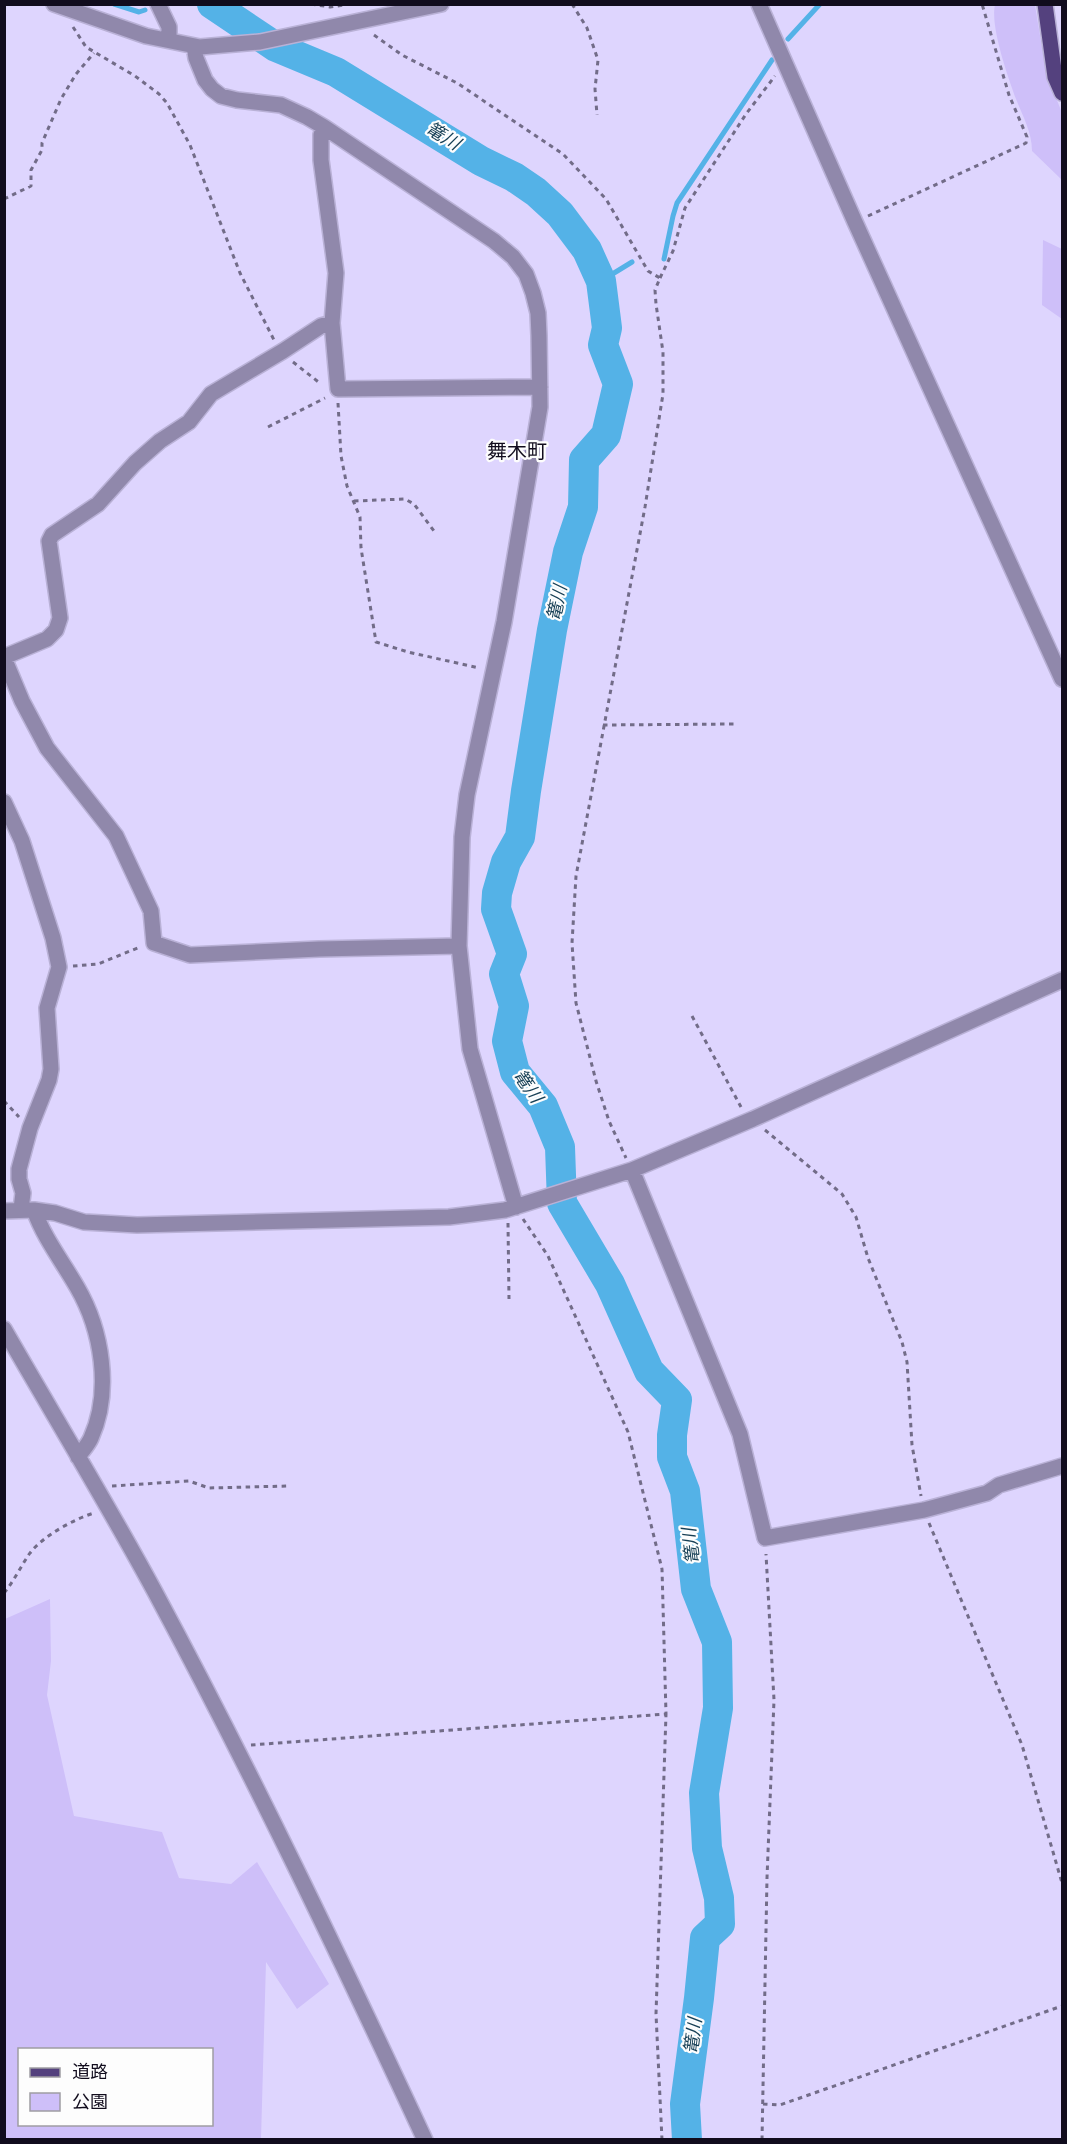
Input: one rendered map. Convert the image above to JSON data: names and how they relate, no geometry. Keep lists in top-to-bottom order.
{
  "districts": ["舞木町"],
  "water": ["篭川"],
  "legend": ["道路", "公園"]
}
